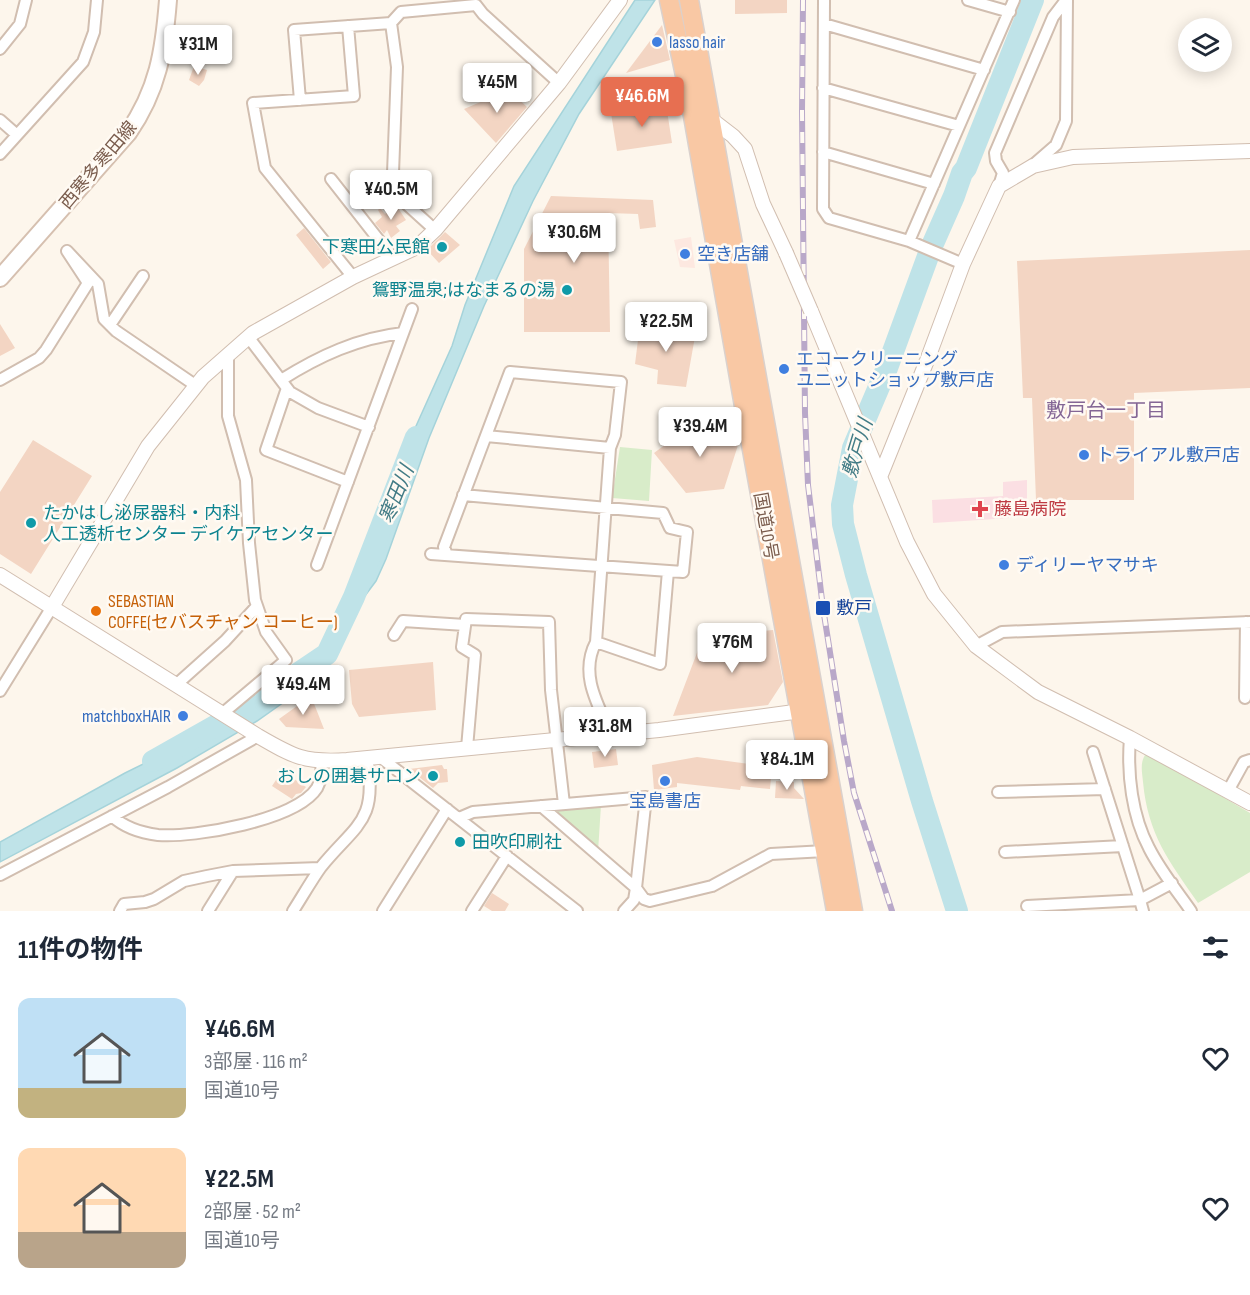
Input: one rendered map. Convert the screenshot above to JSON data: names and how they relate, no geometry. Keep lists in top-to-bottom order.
{
  "streets": {
    "highway": ["国道10号"],
    "main road": ["西寒多寒田線"]
  },
  "districts": ["敷戸台一丁目"],
  "water": ["敷戸川", "寒田川"],
  "places": {
    "other": [
      "lasso hair",
      "下寒田公民館",
      "空き店舗",
      "鴛野温泉;はなまるの湯",
      "エコークリーニング ユニットショップ敷戸店",
      "トライアル敷戸店",
      "たかはし泌尿器科・内科 人工透析センター デイケアセンター",
      "ディリーヤマサキ",
      "SEBASTIAN COFFE(セバスチャン コーヒー)",
      "matchboxHAIR",
      "おしの囲碁サロン",
      "宝島書店",
      "田吹印刷社"
    ],
    "health": ["藤島病院"],
    "transit": ["敷戸"]
  },
  "page": {
    "price": [
      "¥31M",
      "¥45M",
      "¥46.6M",
      "¥40.5M",
      "¥30.6M",
      "¥22.5M",
      "¥39.4M",
      "¥76M",
      "¥49.4M",
      "¥31.8M",
      "¥84.1M"
    ],
    "heading": "11件の物件",
    "list": [
      {
        "name": "¥46.6M",
        "note": "3部屋 · 116 m² · 国道10号"
      },
      {
        "name": "¥22.5M",
        "note": "2部屋 · 52 m² · 国道10号"
      }
    ]
  }
}
